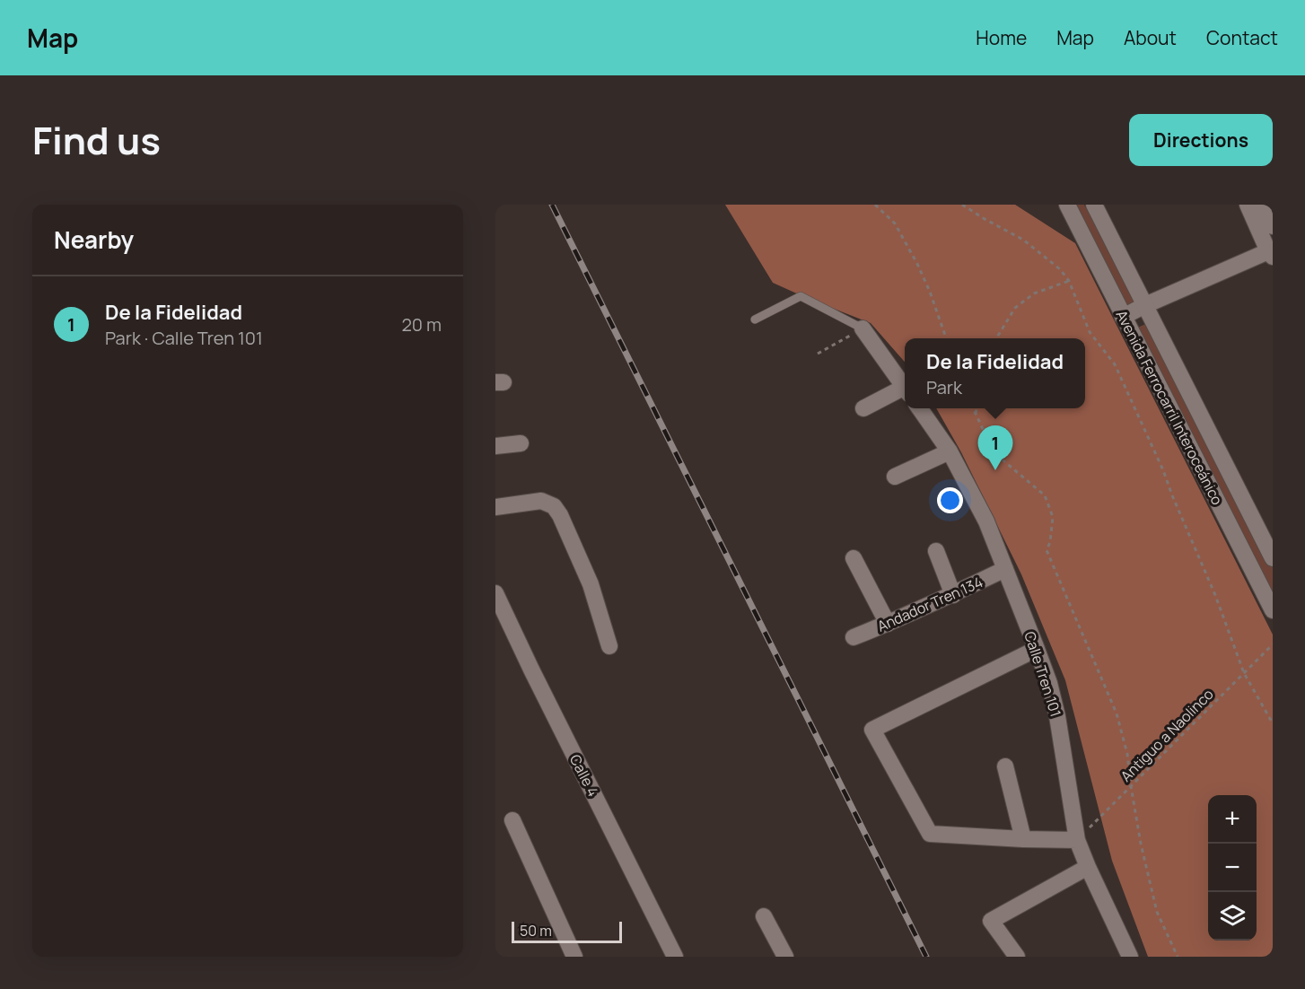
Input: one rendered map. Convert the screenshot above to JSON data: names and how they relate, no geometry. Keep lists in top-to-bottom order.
{
  "streets": {
    "street": [
      "Avenida Ferrocarril Interoceánico",
      "Andador Tren 134",
      "Calle Tren 101",
      "Calle 4"
    ],
    "path": ["Antiguo a Naolinco"]
  },
  "crossings": [
    ["Andador Tren 134", "Calle Tren 101"],
    ["Calle Tren 101", "Antiguo a Naolinco"]
  ],
  "scale_bar": "50 m",
  "page": {
    "header": "Map",
    "nav": [
      "Home",
      "Map",
      "About",
      "Contact"
    ],
    "title": "Find us",
    "buttons": "Directions",
    "heading": "Nearby",
    "list": [
      {
        "mark": "1",
        "name": "De la Fidelidad",
        "note": "Park · Calle Tren 101",
        "value": "20 m"
      }
    ],
    "popup": ["De la Fidelidad", "Park"],
    "pins": "1",
    "map_buttons": ["+", "−"],
    "scale": "50 m"
  }
}
